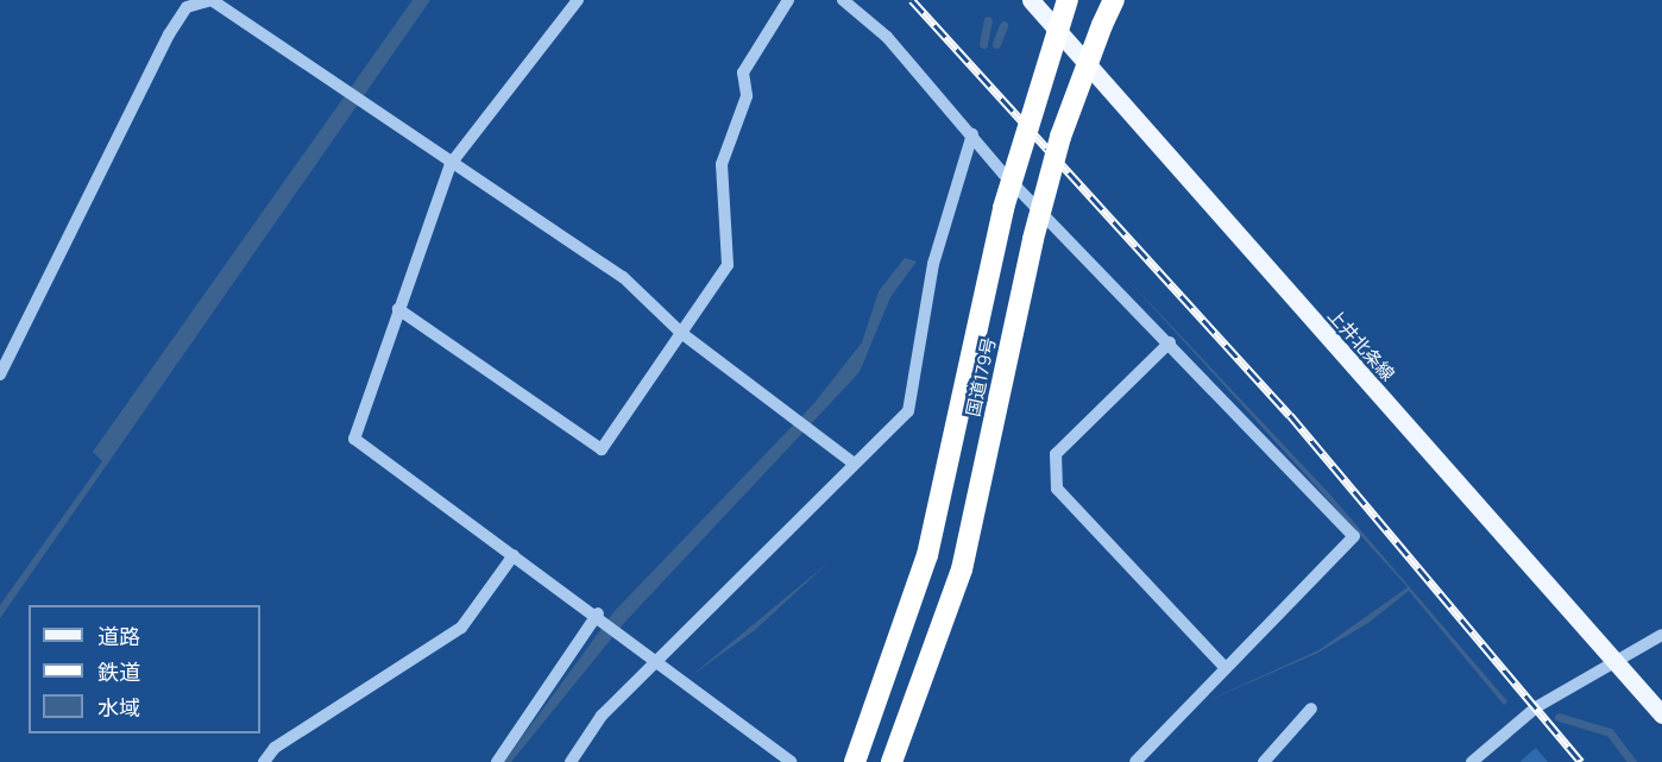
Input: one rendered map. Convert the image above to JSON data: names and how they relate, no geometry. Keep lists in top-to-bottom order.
{
  "streets": {
    "highway": ["国道179号"],
    "main road": ["上井北条線"]
  },
  "legend": ["道路", "鉄道", "水域"]
}
